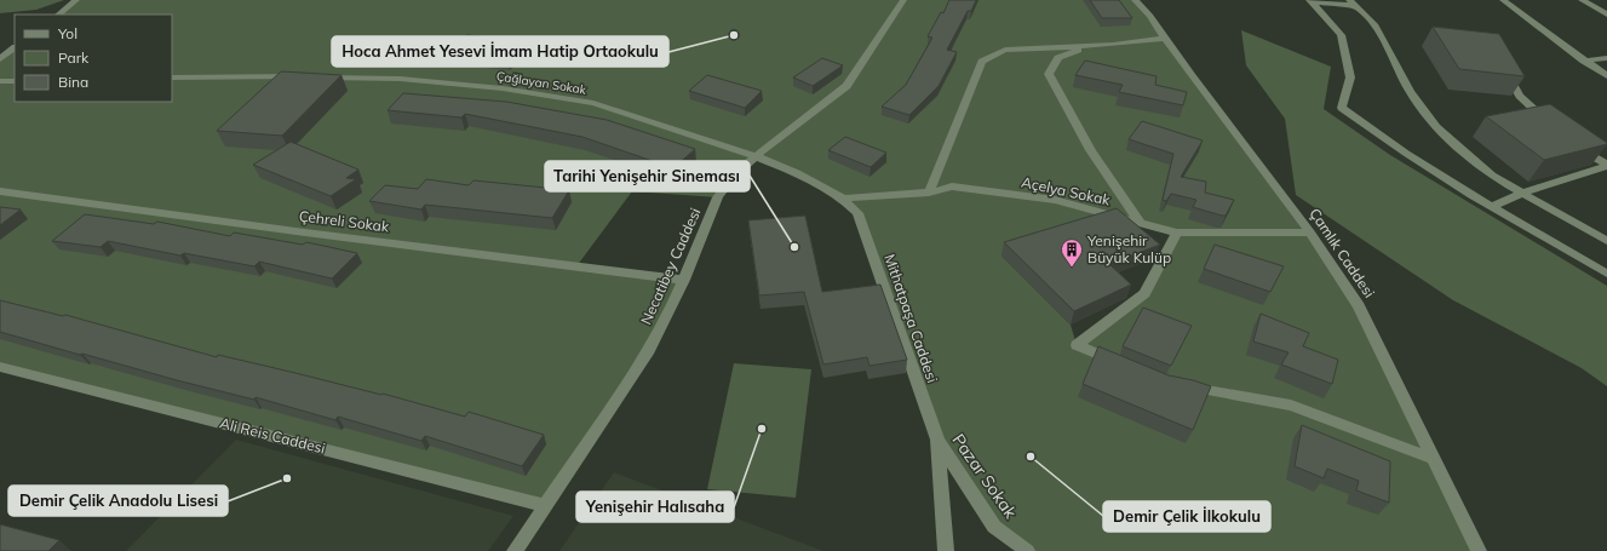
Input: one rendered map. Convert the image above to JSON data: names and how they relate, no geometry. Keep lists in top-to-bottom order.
{
  "streets": {
    "street": [
      "Çağlayan Sokak",
      "Açelya Sokak",
      "Çehreli Sokak",
      "Çamlık Caddesi",
      "Necatibey Caddesi",
      "Mithatpaşa Caddesi",
      "Ali Reis Caddesi",
      "Pazar Sokak"
    ]
  },
  "crossings": [
    ["Çağlayan Sokak", "Necatibey Caddesi"],
    ["Çağlayan Sokak", "Mithatpaşa Caddesi"],
    ["Açelya Sokak", "Çamlık Caddesi"],
    ["Açelya Sokak", "Mithatpaşa Caddesi"],
    ["Çehreli Sokak", "Necatibey Caddesi"],
    ["Necatibey Caddesi", "Mithatpaşa Caddesi"],
    ["Necatibey Caddesi", "Ali Reis Caddesi"],
    ["Mithatpaşa Caddesi", "Pazar Sokak"]
  ],
  "places": {
    "other": [
      "Hoca Ahmet Yesevi İmam Hatip Ortaokulu",
      "Tarihi Yenişehir Sineması",
      "Yenişehir Halısaha",
      "Demir Çelik İlkokulu",
      "Demir Çelik Anadolu Lisesi"
    ],
    "building": ["Yenişehir Büyük Kulüp"]
  },
  "legend": ["Yol", "Park", "Bina"]
}
